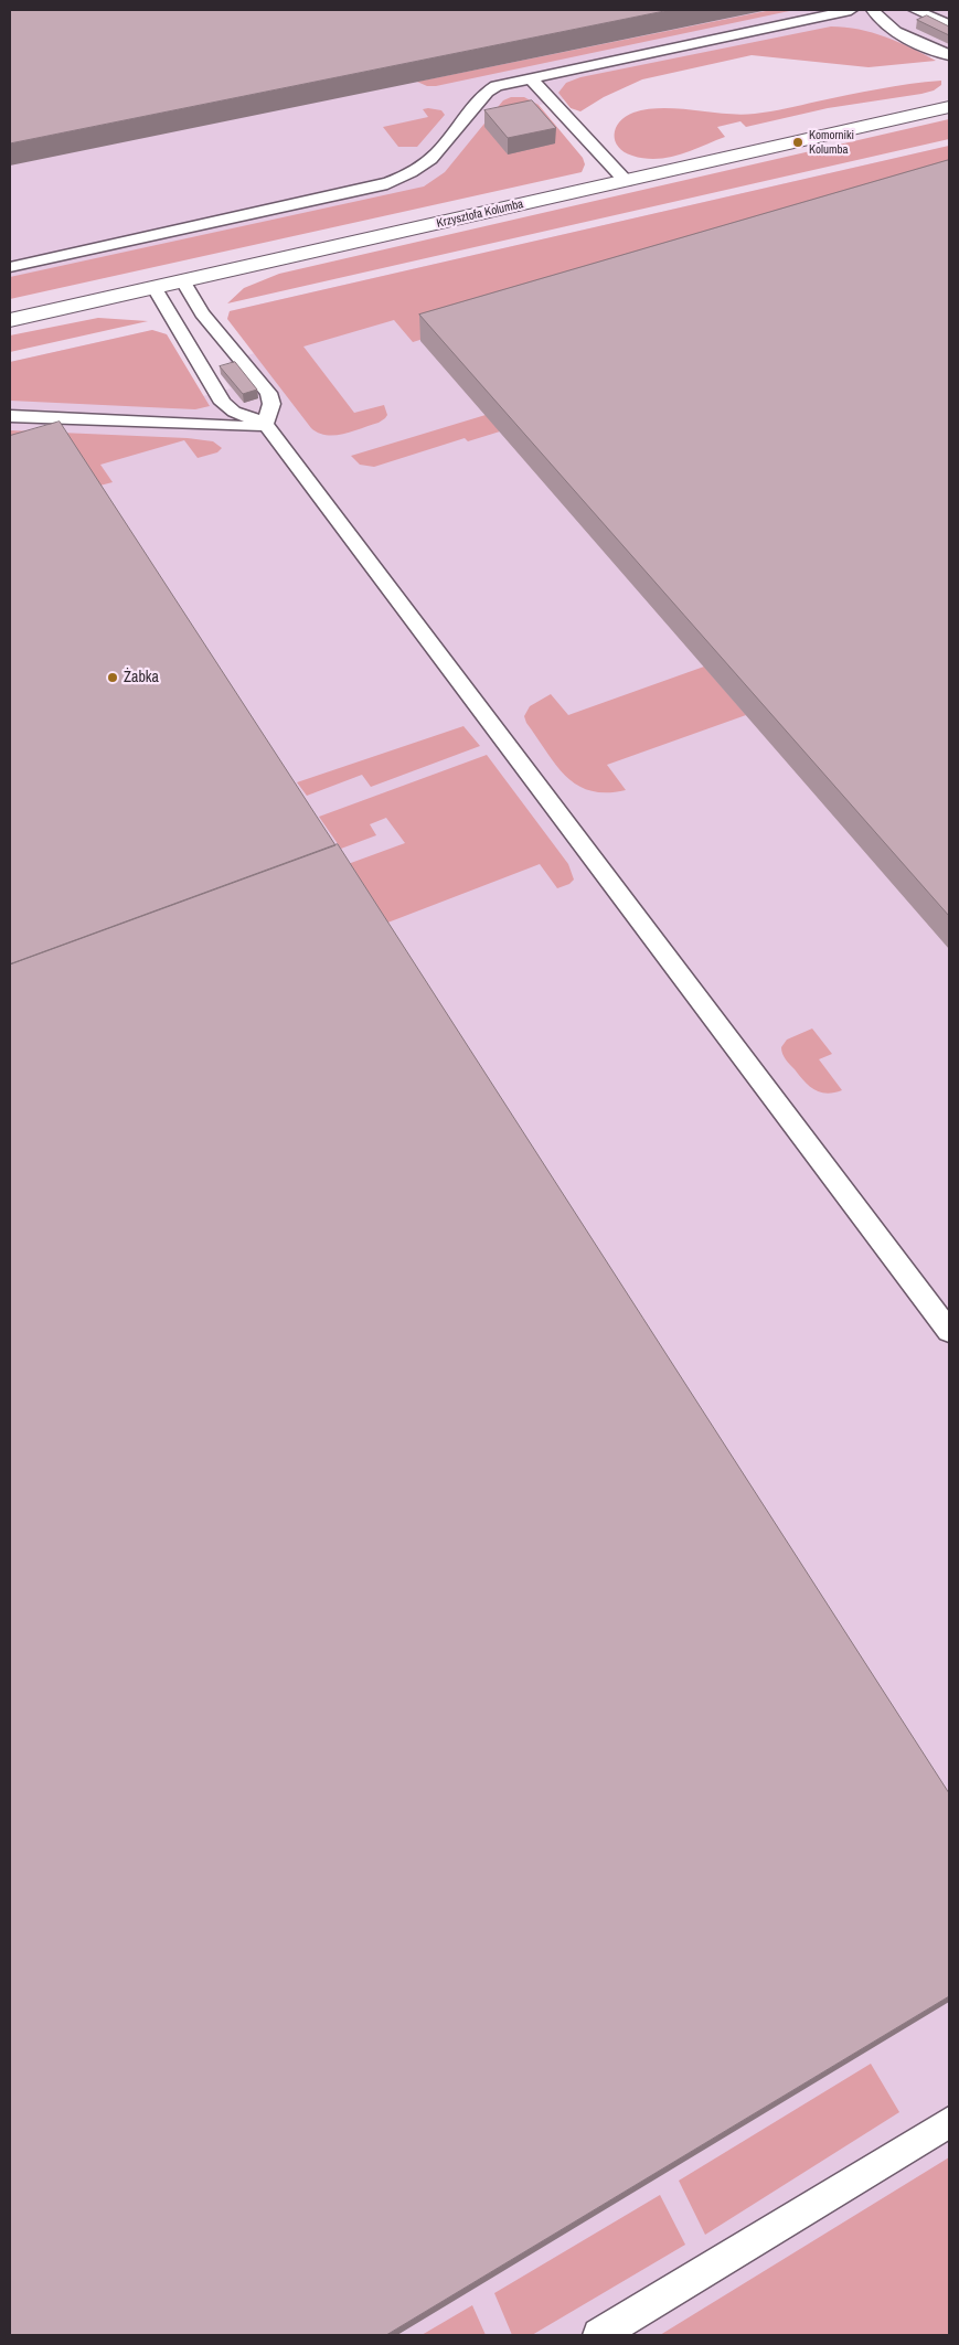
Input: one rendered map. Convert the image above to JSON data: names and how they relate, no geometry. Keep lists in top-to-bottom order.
{
  "streets": {
    "street": ["Krzysztofa Kolumba"]
  },
  "places": ["Komorniki Kolumba", "Żabka"]
}
